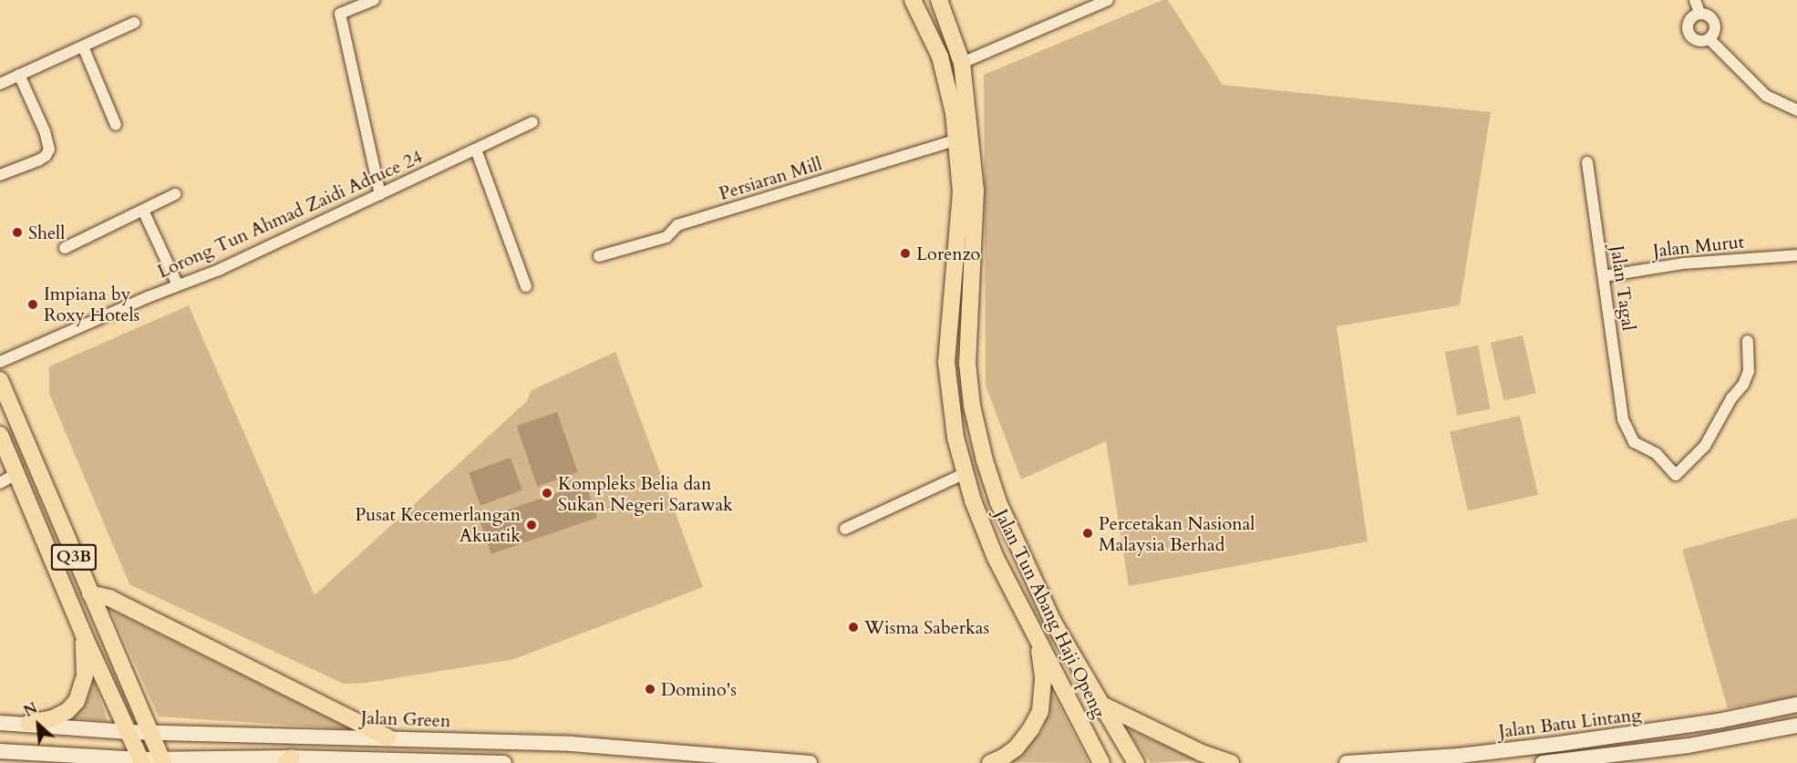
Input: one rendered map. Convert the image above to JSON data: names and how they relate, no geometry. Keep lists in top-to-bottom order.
{
  "streets": {
    "main road": [
      "Q3B",
      "Jalan Tun Abang Haji Openg",
      "Jalan Green",
      "Jalan Batu Lintang"
    ],
    "street": [
      "Persiaran Mill",
      "Lorong Tun Ahmad Zaidi Adruce 24",
      "Jalan Murut",
      "Jalan Tagal"
    ]
  },
  "crossings": [
    ["Persiaran Mill", "Jalan Tun Abang Haji Openg"],
    ["Jalan Murut", "Jalan Tagal"],
    ["Q3B", "Jalan Green"]
  ],
  "places": [
    "Shell",
    "Lorenzo",
    "Impiana by Roxy Hotels",
    "Kompleks Belia dan Sukan Negeri Sarawak",
    "Pusat Kecemerlangan Akuatik",
    "Percetakan Nasional Malaysia Berhad",
    "Wisma Saberkas",
    "Domino's"
  ],
  "north": "top left"
}
